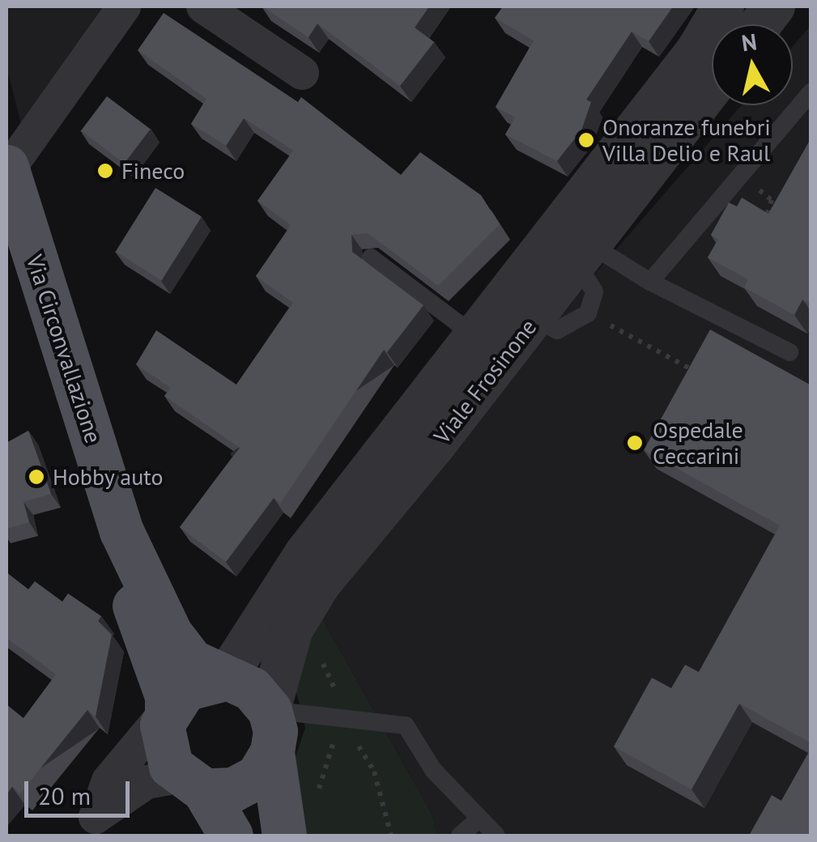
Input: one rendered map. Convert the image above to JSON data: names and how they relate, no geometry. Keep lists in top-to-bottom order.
{
  "streets": {
    "main road": ["Via Circonvallazione"],
    "street": ["Viale Frosinone"]
  },
  "crossings": [
    ["Via Circonvallazione", "Viale Frosinone"]
  ],
  "places": [
    "Onoranze funebri Villa Delio e Raul",
    "Fineco",
    "Ospedale Ceccarini",
    "Hobby auto"
  ],
  "scale_bar": "20 m",
  "north": "top"
}
